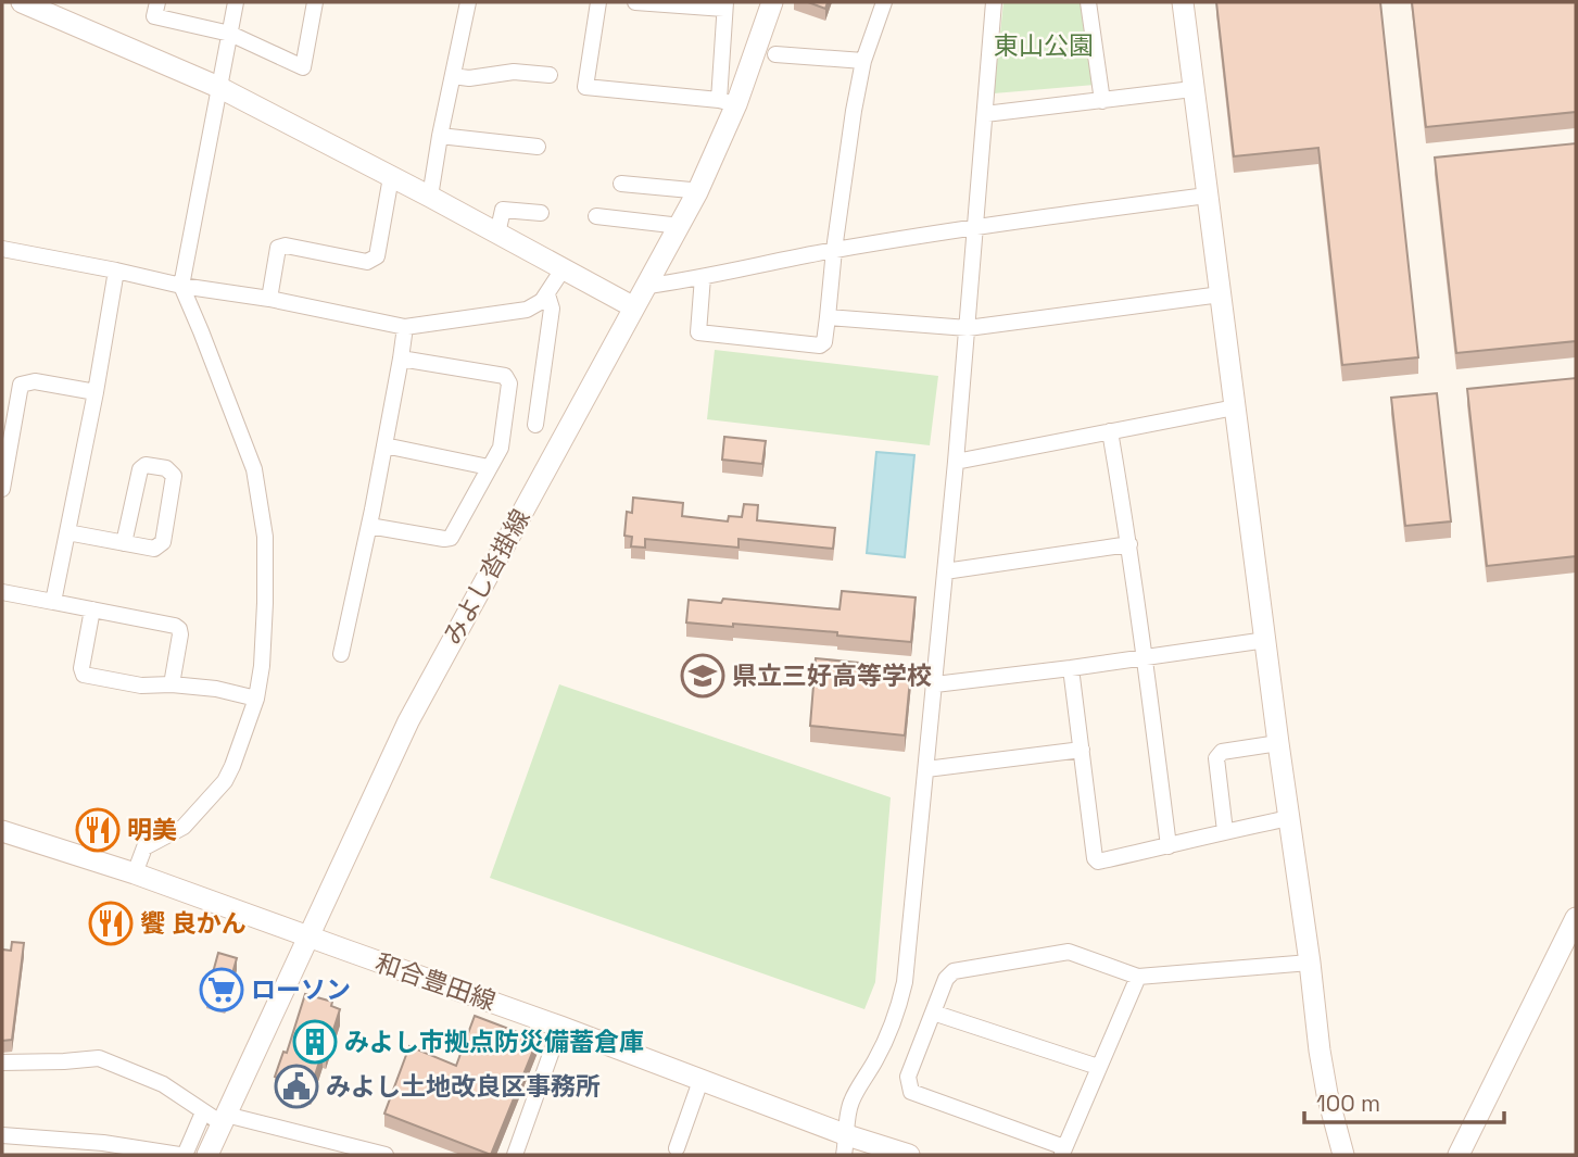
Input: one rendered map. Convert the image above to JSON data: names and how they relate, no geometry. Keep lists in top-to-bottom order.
{
  "streets": {
    "main road": ["みよし沓掛線", "和合豊田線"]
  },
  "crossings": [
    ["みよし沓掛線", "和合豊田線"]
  ],
  "parks": ["東山公園"],
  "places": {
    "school or university": ["県立三好高等学校"],
    "restaurant": ["明美", "饗 良かん"],
    "supermarket": ["ローソン"],
    "building": ["みよし市拠点防災備蓄倉庫"],
    "public building": ["みよし土地改良区事務所"]
  },
  "scale_bar": "100 m"
}
